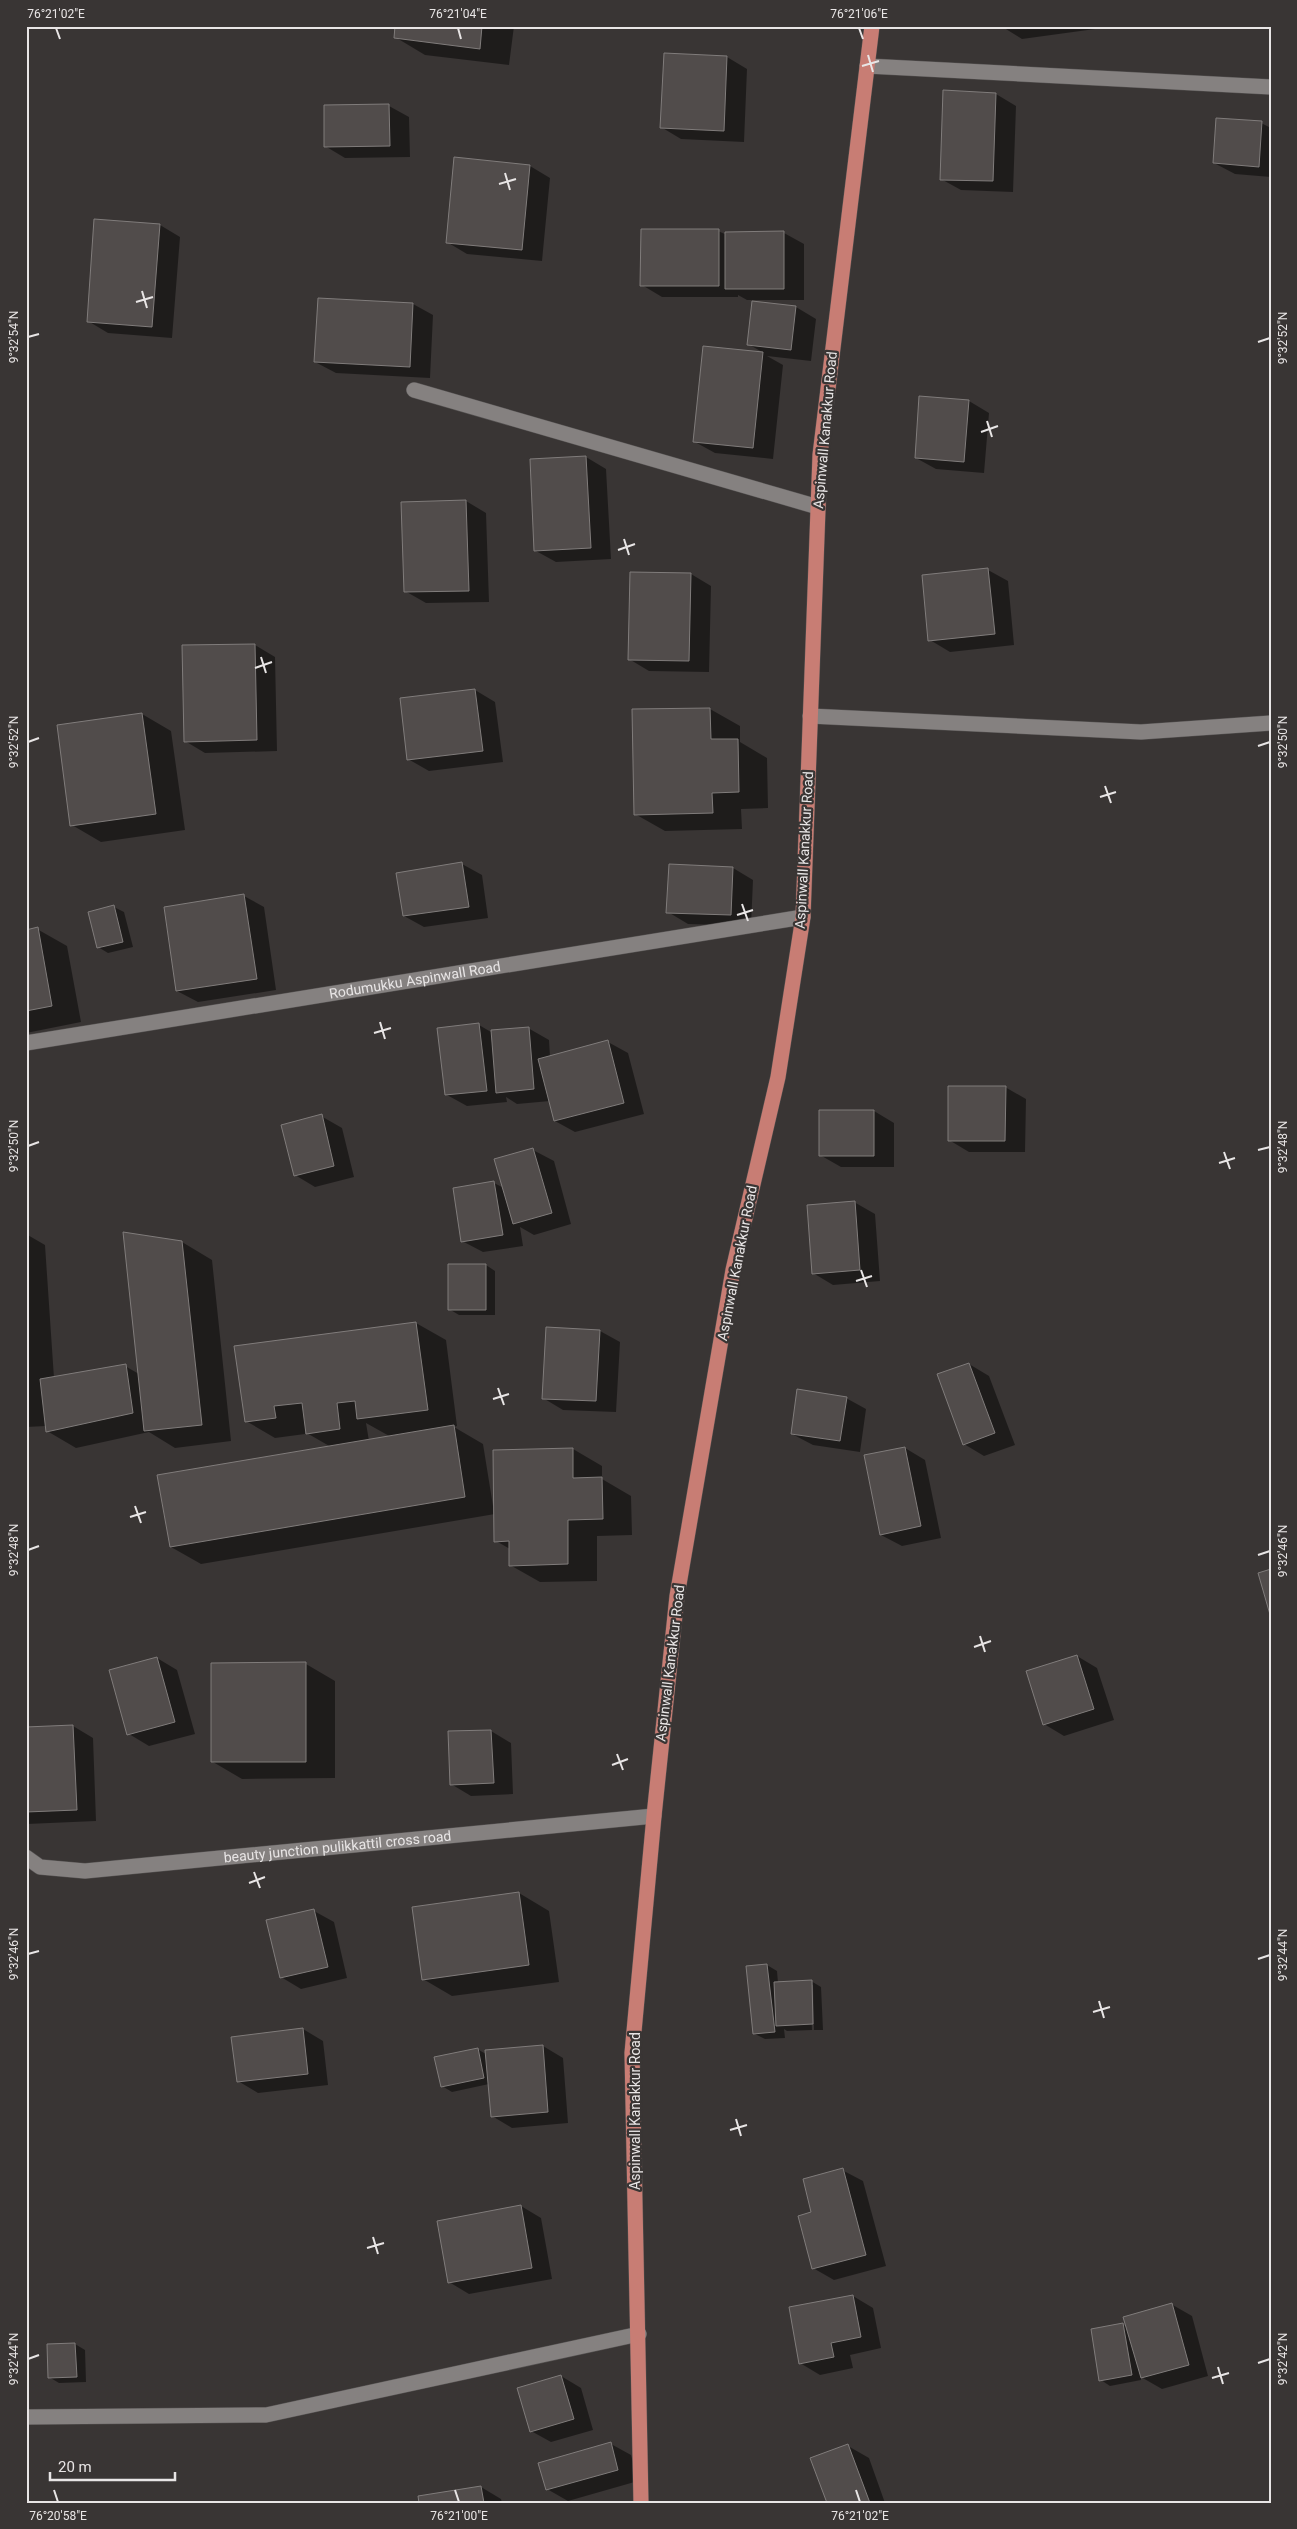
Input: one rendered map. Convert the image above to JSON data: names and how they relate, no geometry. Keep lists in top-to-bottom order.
{
  "streets": {
    "main road": ["Aspinwall Kanakkur Road"],
    "street": ["Rodumukku Aspinwall Road", "beauty junction pulikkattil cross road"]
  },
  "crossings": [
    ["Aspinwall Kanakkur Road", "Rodumukku Aspinwall Road"],
    ["Aspinwall Kanakkur Road", "beauty junction pulikkattil cross road"]
  ],
  "scale_bar": "20 m",
  "coordinates": [
    "76°21'02\"E",
    "76°21'04\"E",
    "76°21'06\"E",
    "9°32'54\"N",
    "9°32'52\"N",
    "9°32'50\"N",
    "9°32'48\"N",
    "9°32'46\"N",
    "9°32'44\"N",
    "9°32'42\"N",
    "76°20'58\"E",
    "76°21'00\"E"
  ]
}
